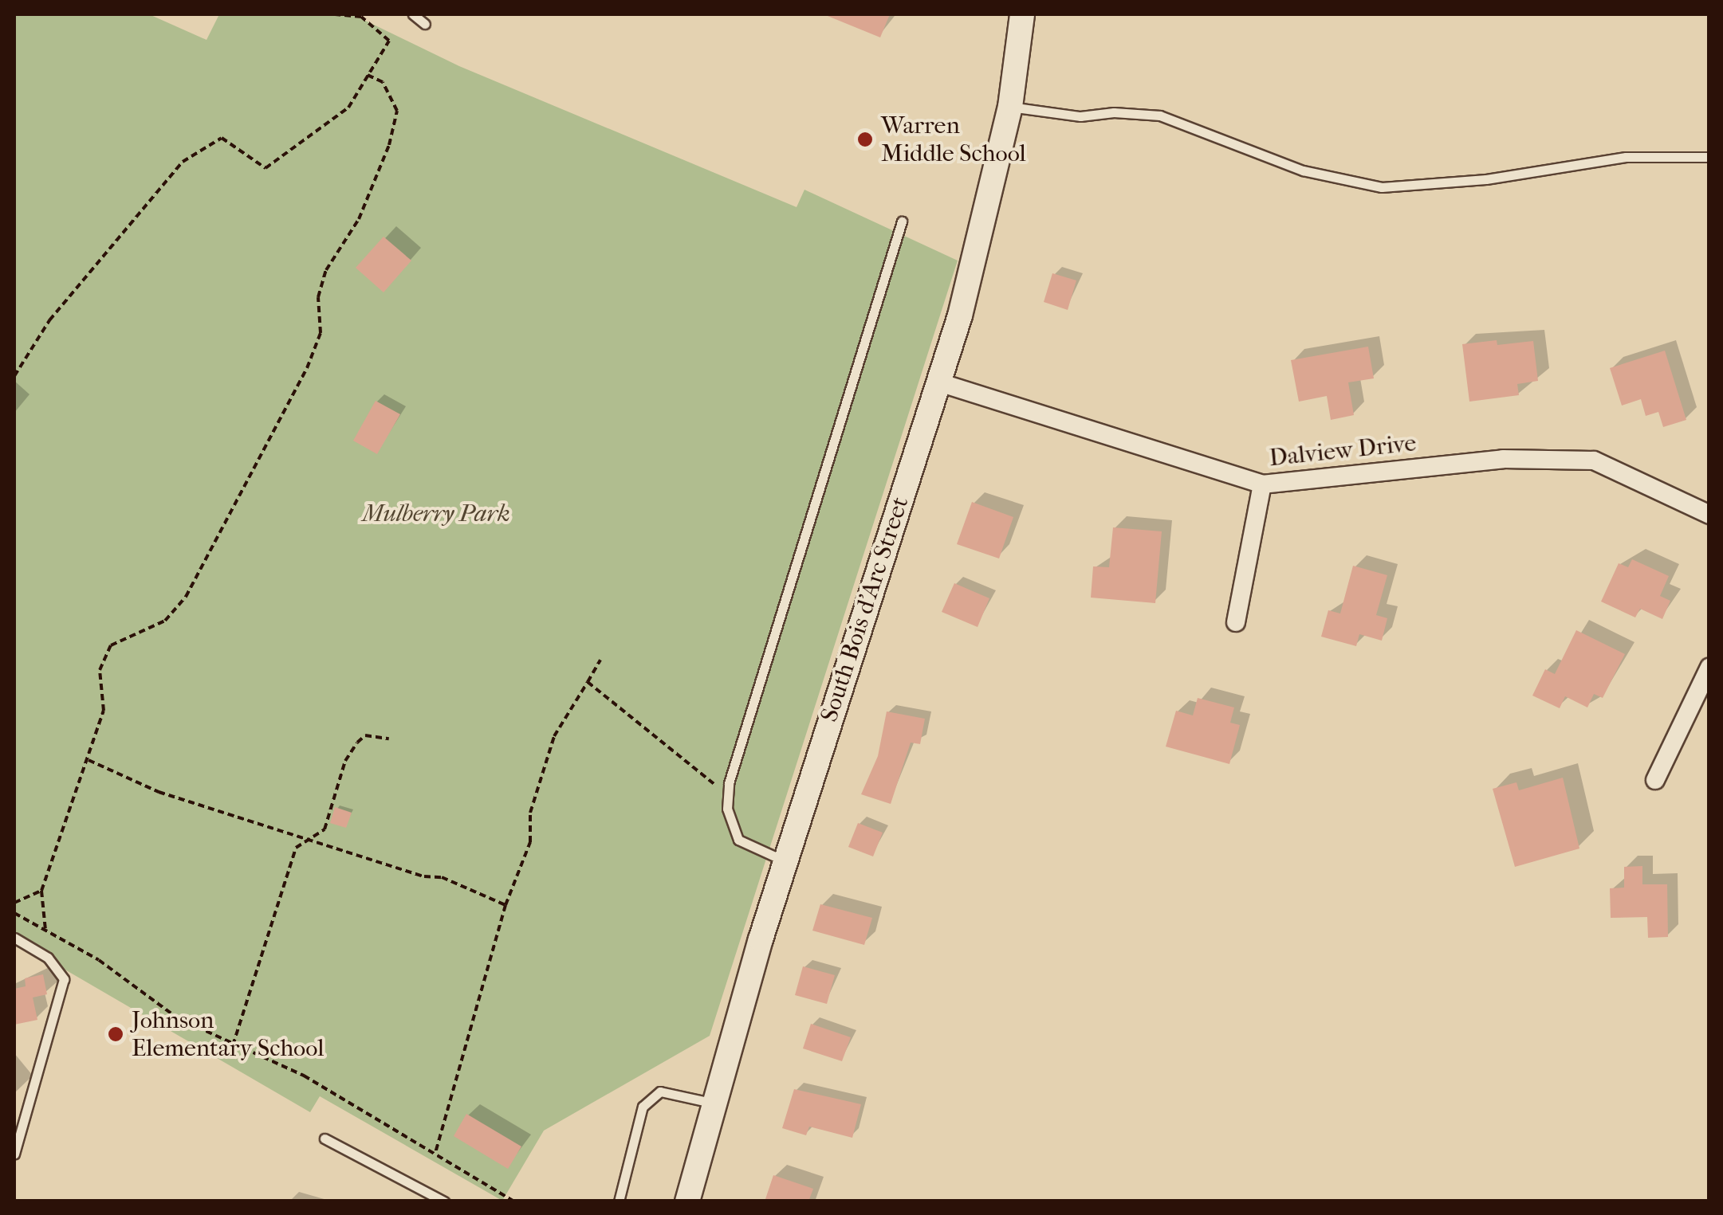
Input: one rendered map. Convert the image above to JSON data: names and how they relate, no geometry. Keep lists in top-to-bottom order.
{
  "streets": {
    "main road": ["South Bois d'Arc Street"],
    "street": ["Dalview Drive"]
  },
  "crossings": [
    ["Dalview Drive", "South Bois d'Arc Street"]
  ],
  "parks": ["Mulberry Park"],
  "places": ["Warren Middle School", "Johnson Elementary School"]
}
